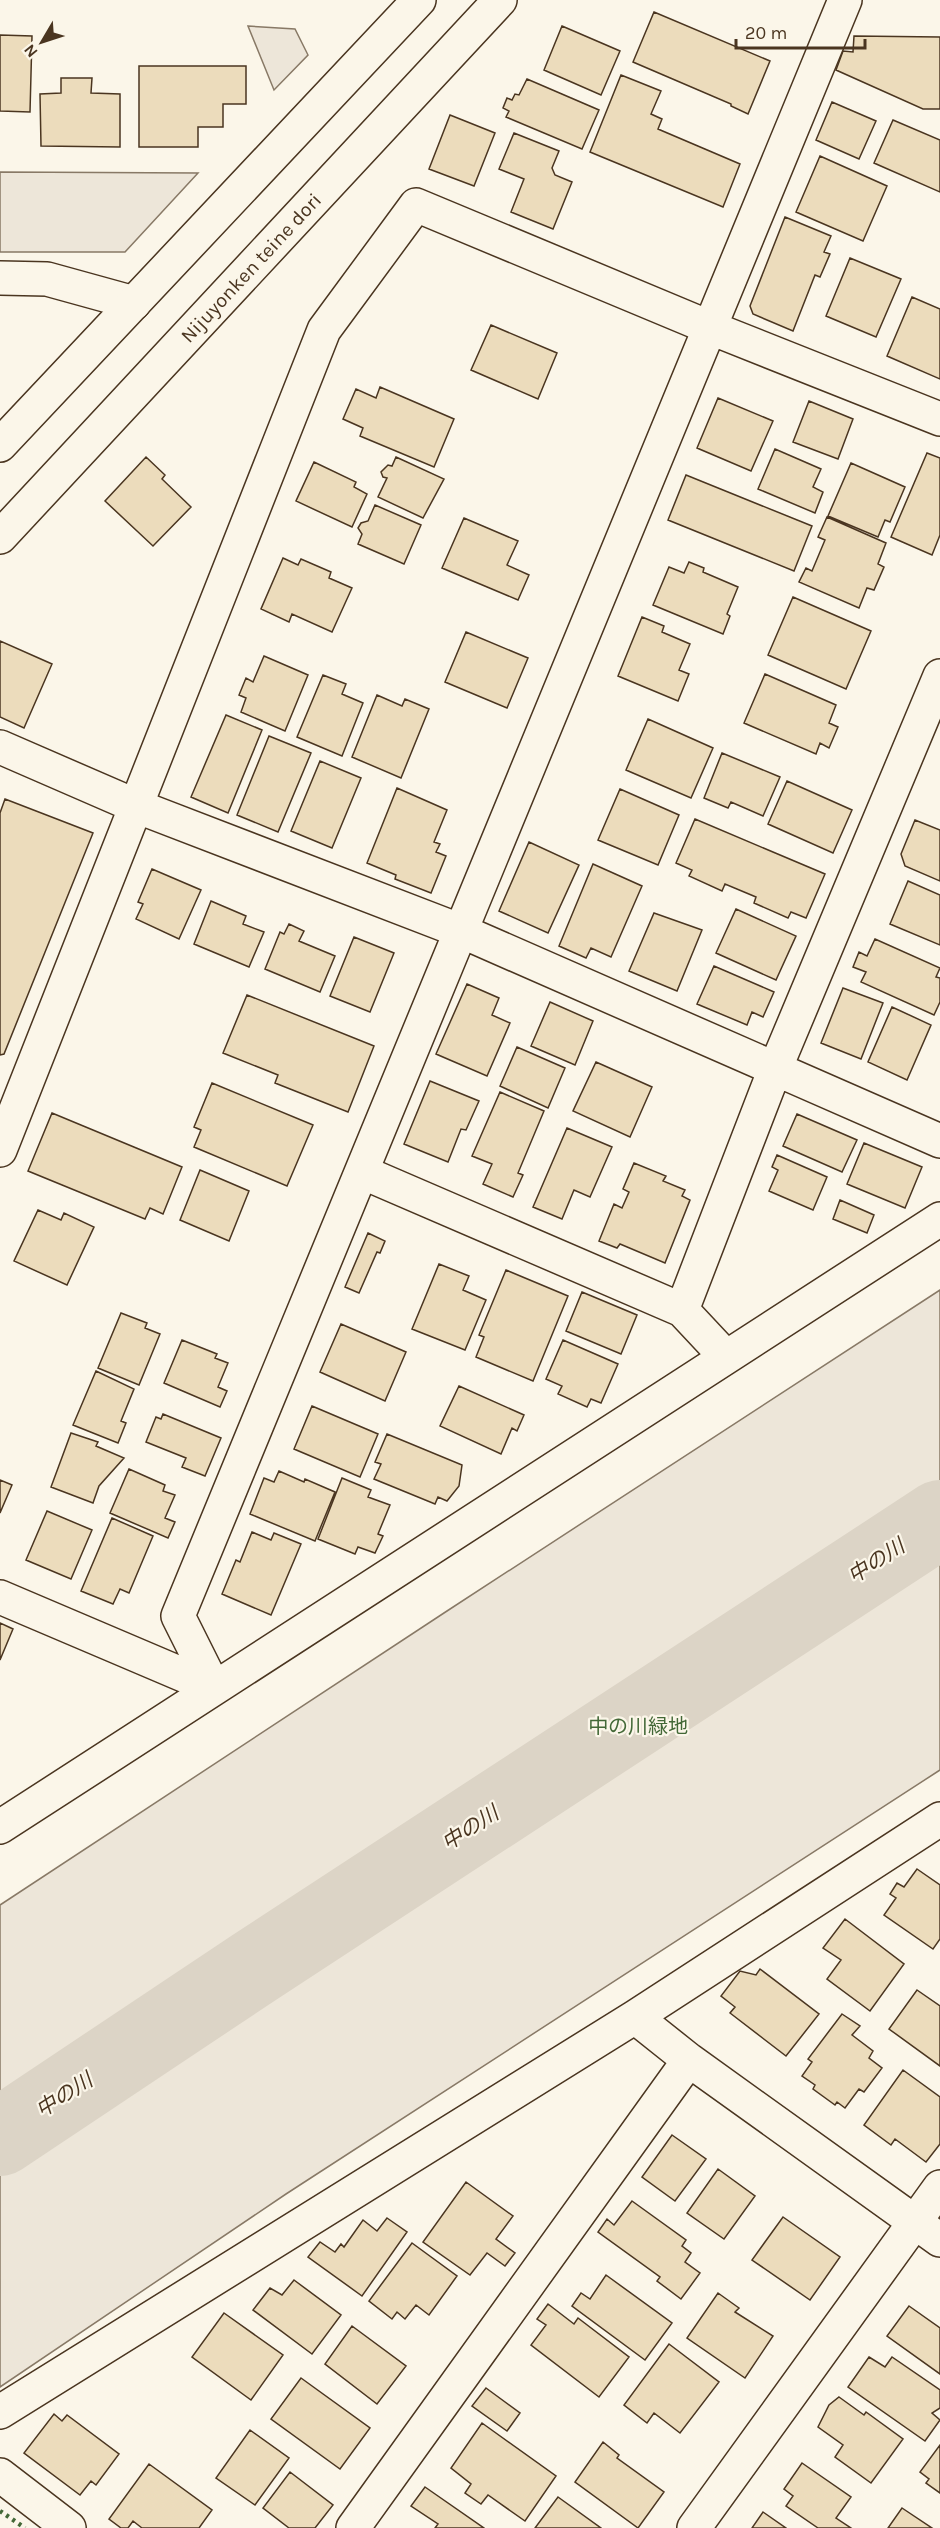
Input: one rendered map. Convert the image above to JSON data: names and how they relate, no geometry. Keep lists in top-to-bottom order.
{
  "streets": {
    "street": ["Nijuyonken teine dori"]
  },
  "water": ["中の川"],
  "parks": ["中の川緑地"],
  "scale_bar": "20 m",
  "north": "bottom left"
}
